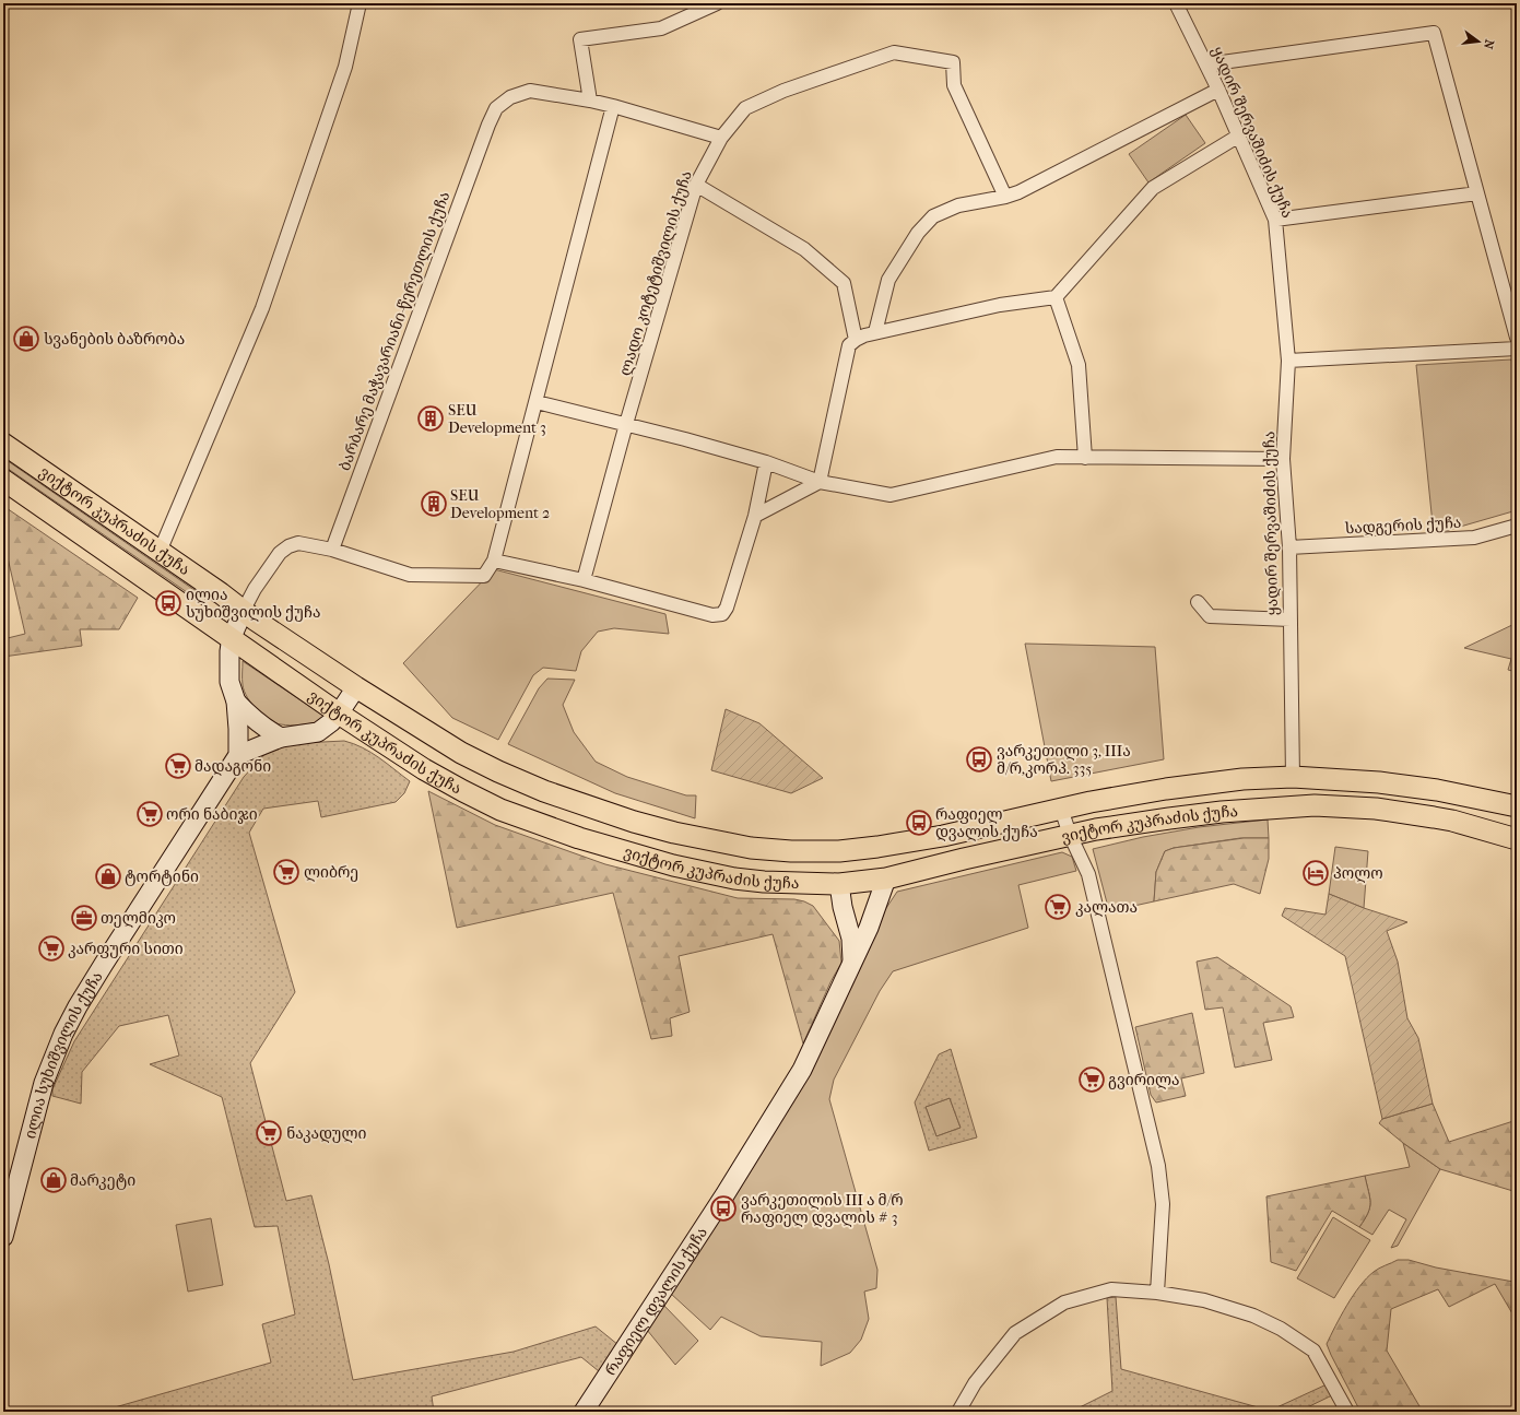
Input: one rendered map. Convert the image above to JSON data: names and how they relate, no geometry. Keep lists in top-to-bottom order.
{
  "streets": {
    "main road": ["ვიქტორ კუპრაძის ქუჩა"],
    "street": [
      "ყადირ შერვაშიძის ქუჩა",
      "ლადო კოტეტიშვილის ქუჩა",
      "ბარბარე მაჭავარიანი-წერეთლის ქუჩა",
      "სადგერის ქუჩა",
      "ილია სუხიშვილის ქუჩა",
      "რაფიელ დვალის ქუჩა"
    ]
  },
  "crossings": [
    ["ყადირ შერვაშიძის ქუჩა", "ვიქტორ კუპრაძის ქუჩა"],
    ["ყადირ შერვაშიძის ქუჩა", "სადგერის ქუჩა"],
    ["ლადო კოტეტიშვილის ქუჩა", "ბარბარე მაჭავარიანი-წერეთლის ქუჩა"],
    ["ვიქტორ კუპრაძის ქუჩა", "რაფიელ დვალის ქუჩა"]
  ],
  "places": {
    "shop": ["სვანების ბაზრობა", "ტორტინი", "მარკეტი"],
    "building": ["SEU Development 3", "SEU Development 2"],
    "bus stop": [
      "ილია სუხიშვილის ქუჩა",
      "ვარკეთილი 3, IIIა მ/რ,კორპ. 335",
      "რაფიელ დვალის ქუჩა",
      "ვარკეთილის III ა მ/რ რაფიელ დვალის # 3"
    ],
    "supermarket": [
      "მადაგონი",
      "ორი ნაბიჯი",
      "ლიბრე",
      "კალათა",
      "კარფური სითი",
      "გვირილა",
      "ნაკადული"
    ],
    "hotel": ["პოლო"],
    "office": ["თელმიკო"]
  },
  "north": "right"
}
